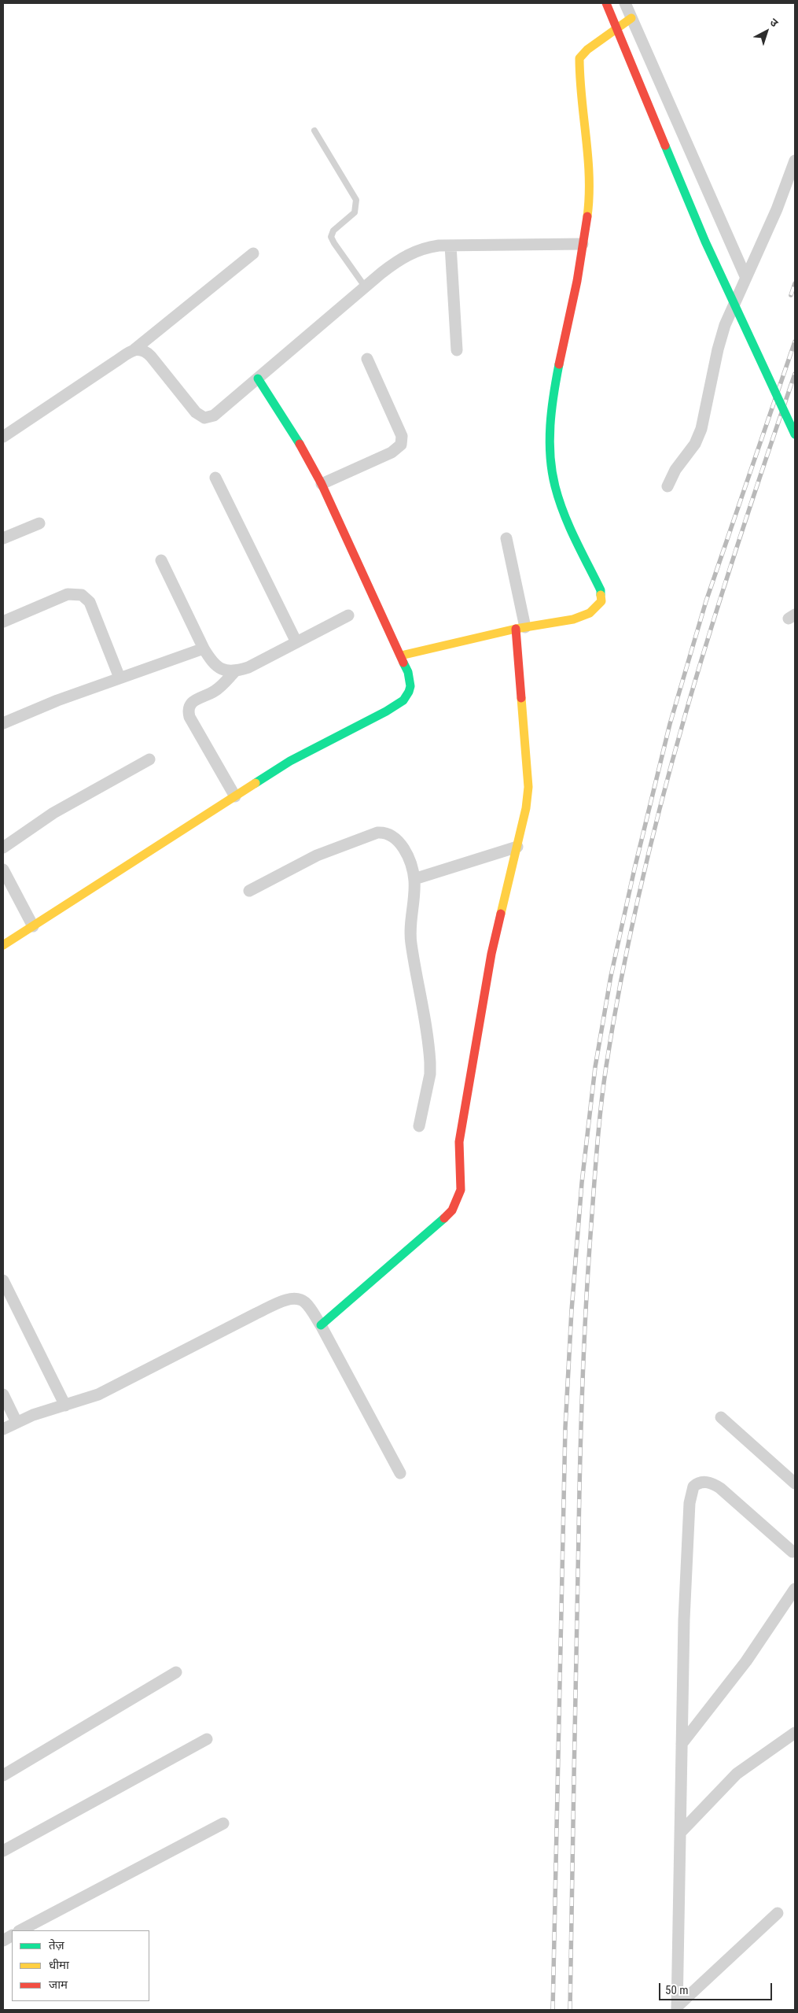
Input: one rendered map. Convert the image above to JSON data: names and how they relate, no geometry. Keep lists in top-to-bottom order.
{
  "legend": ["तेज़", "धीमा", "जाम"],
  "scale_bar": "50 m",
  "north": "top right"
}
